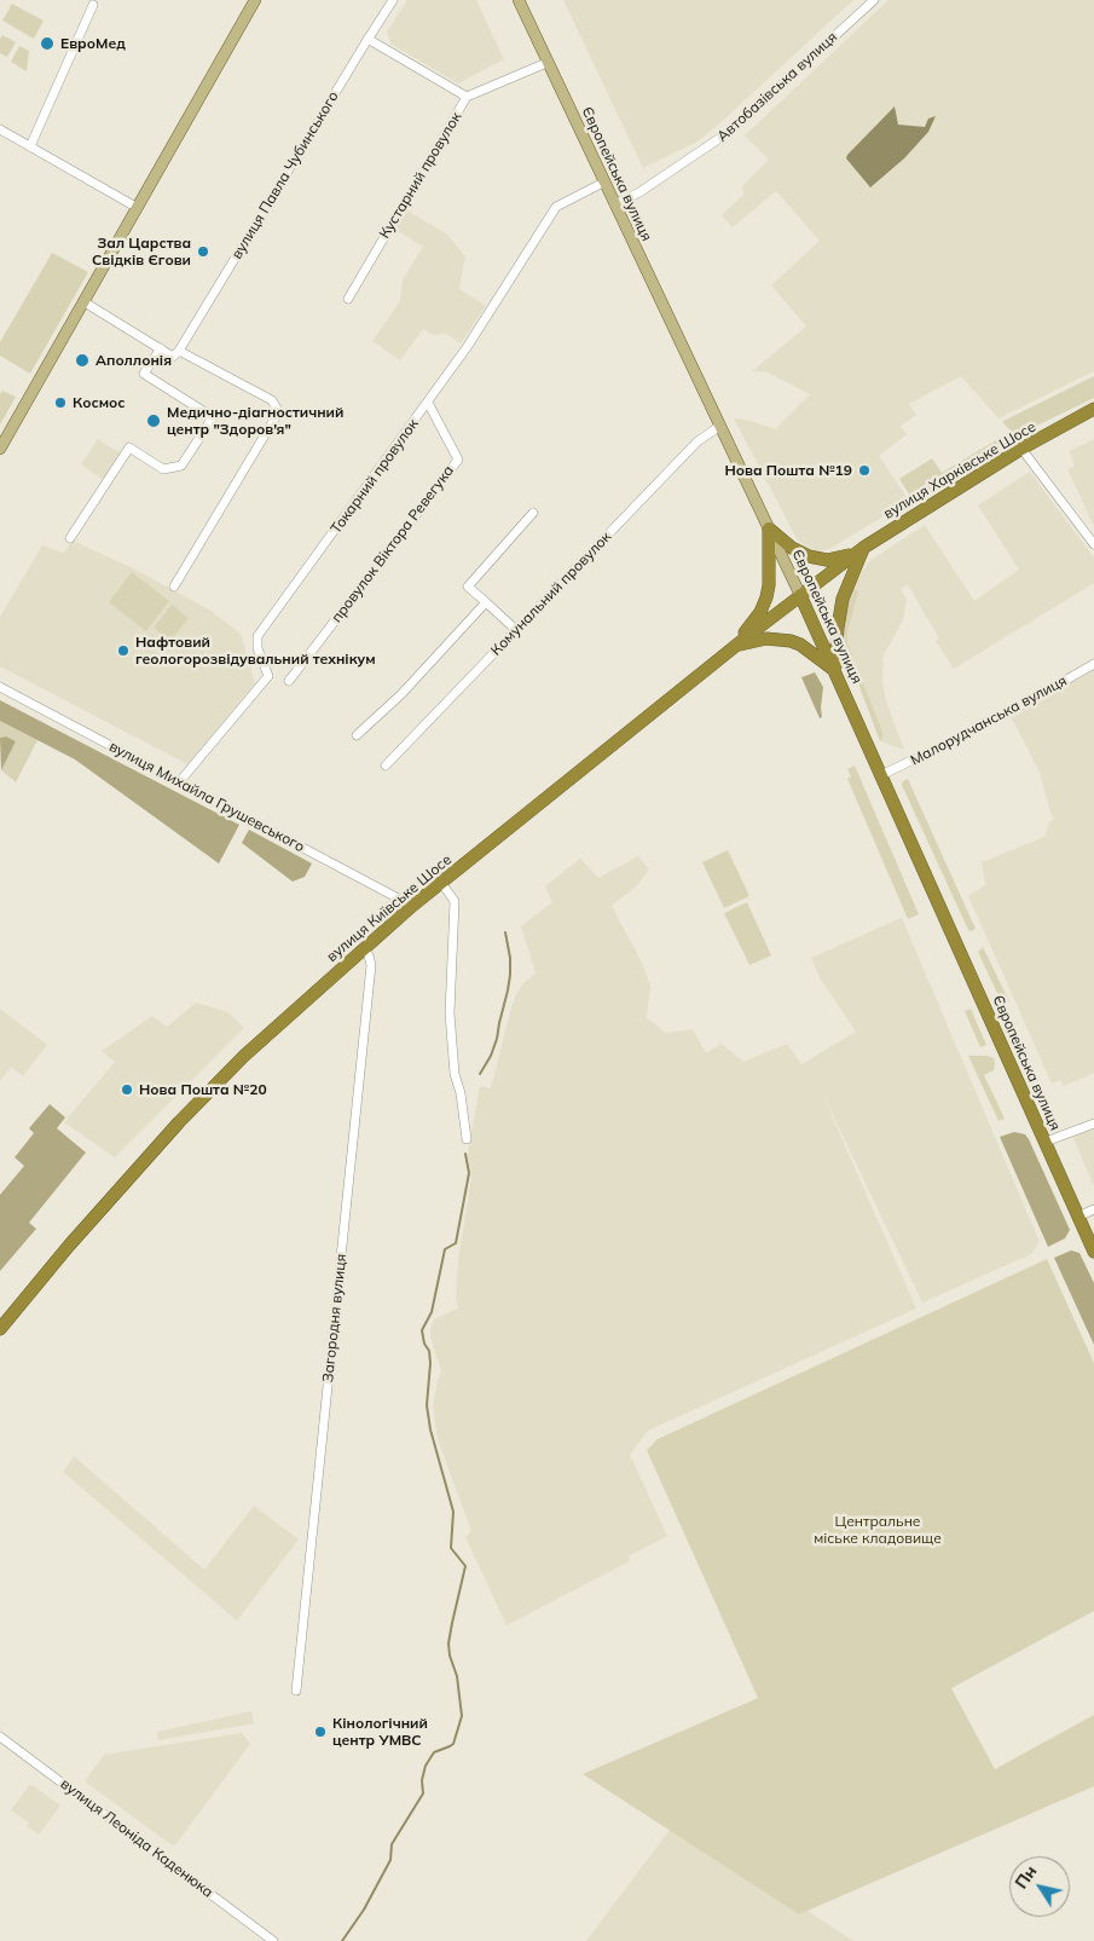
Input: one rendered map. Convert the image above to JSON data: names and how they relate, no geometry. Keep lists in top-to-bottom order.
{
  "streets": {
    "highway": ["Європейська вулиця", "вулиця Харківське Шосе", "вулиця Київське Шосе"],
    "street": [
      "Автобазівська вулиця",
      "вулиця Павла Чубинського",
      "Кустарний провулок",
      "Токарний провулок",
      "провулок Віктора Ревегука",
      "Комунальний провулок",
      "Малорудчанська вулиця",
      "вулиця Михайла Грушевського",
      "Загородня вулиця",
      "вулиця Леоніда Каденюка"
    ]
  },
  "crossings": [
    ["Автобазівська вулиця", "Європейська вулиця"],
    ["Європейська вулиця", "Кустарний провулок"],
    ["Європейська вулиця", "Токарний провулок"],
    ["Європейська вулиця", "Комунальний провулок"],
    ["Європейська вулиця", "Малорудчанська вулиця"],
    ["Європейська вулиця", "вулиця Київське Шосе"],
    ["вулиця Харківське Шосе", "вулиця Київське Шосе"],
    ["Токарний провулок", "провулок Віктора Ревегука"],
    ["Токарний провулок", "вулиця Михайла Грушевського"],
    ["вулиця Михайла Грушевського", "вулиця Київське Шосе"],
    ["вулиця Київське Шосе", "Загородня вулиця"]
  ],
  "parks": ["Центральне міське кладовище"],
  "places": [
    "ЕвроМед",
    "Зал Царства Cвідків Єгови",
    "Аполлонія",
    "Космос",
    "Медично-діагностичний центр \"Здоров'я\"",
    "Нова Пошта №19",
    "Нафтовий геологорозвідувальний технікум",
    "Нова Пошта №20",
    "Кінологічний центр УМВС"
  ],
  "north": "top left"
}
